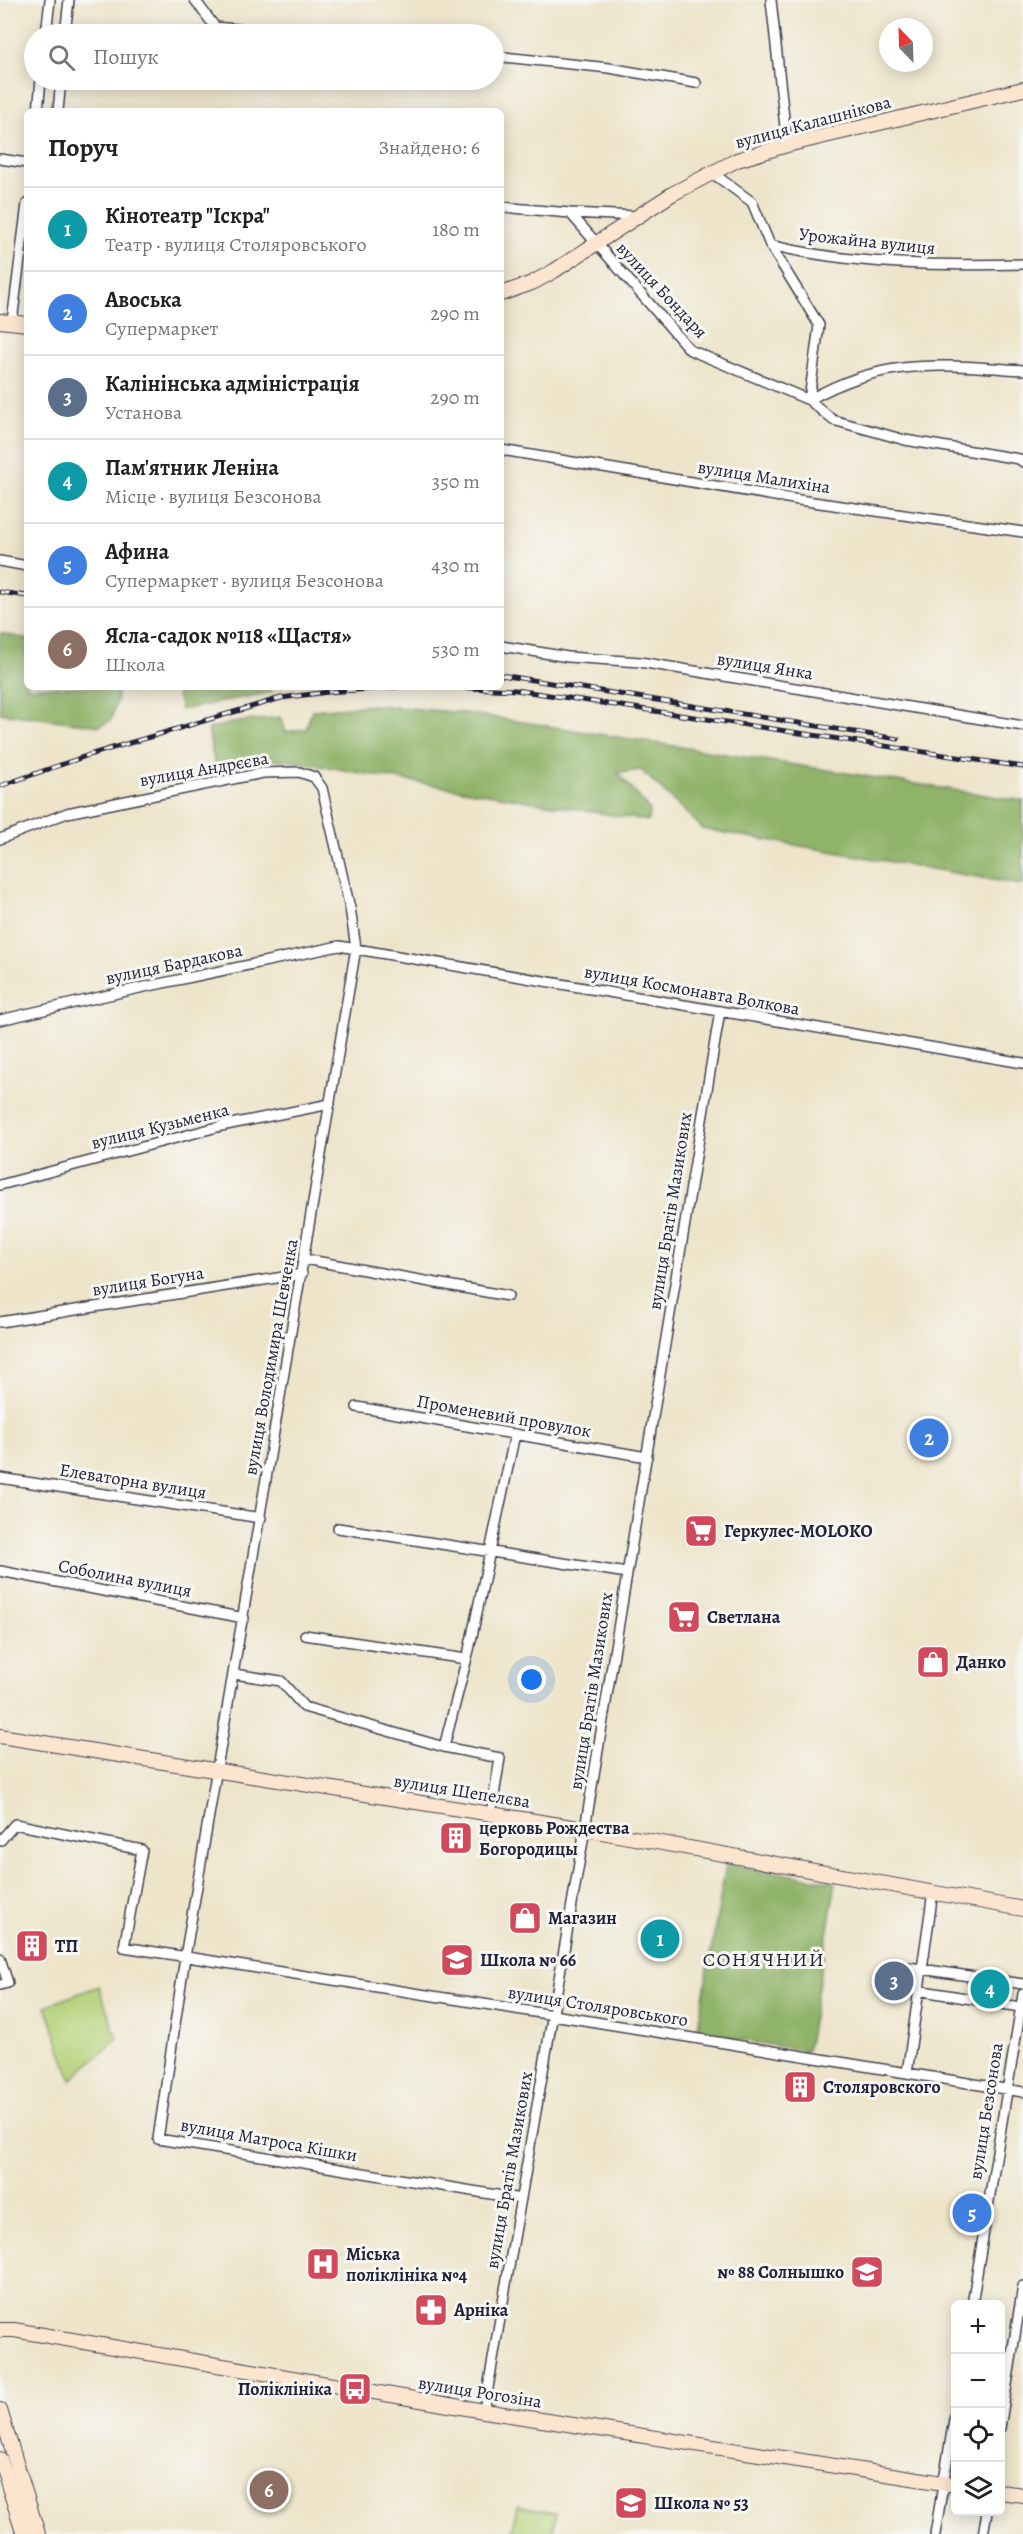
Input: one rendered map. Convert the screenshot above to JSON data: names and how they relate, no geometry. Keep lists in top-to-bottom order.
{
  "streets": {
    "street": [
      "вулиця Калашнікова",
      "Урожайна вулиця",
      "вулиця Бондаря",
      "вулиця Малихіна",
      "вулиця Янка",
      "вулиця Андрєєва",
      "вулиця Бардакова",
      "вулиця Космонавта Волкова",
      "вулиця Кузьменка",
      "вулиця Братів Мазикових",
      "вулиця Богуна",
      "вулиця Володимира Шевченка",
      "Променевий провулок",
      "Елеваторна вулиця",
      "Соболина вулиця",
      "вулиця Шепелєва",
      "вулиця Столяровського",
      "вулиця Безсонова",
      "вулиця Матроса Кішки",
      "вулиця Рогозіна"
    ]
  },
  "crossings": [
    ["вулиця Калашнікова", "вулиця Бондаря"],
    ["вулиця Андрєєва", "вулиця Бардакова"],
    ["вулиця Андрєєва", "вулиця Космонавта Волкова"],
    ["вулиця Андрєєва", "вулиця Володимира Шевченка"],
    ["вулиця Бардакова", "вулиця Космонавта Волкова"],
    ["вулиця Бардакова", "вулиця Володимира Шевченка"],
    ["вулиця Космонавта Волкова", "вулиця Братів Мазикових"],
    ["вулиця Космонавта Волкова", "вулиця Володимира Шевченка"],
    ["вулиця Кузьменка", "вулиця Володимира Шевченка"],
    ["вулиця Братів Мазикових", "Променевий провулок"],
    ["вулиця Братів Мазикових", "вулиця Шепелєва"],
    ["вулиця Братів Мазикових", "вулиця Столяровського"],
    ["вулиця Братів Мазикових", "вулиця Матроса Кішки"],
    ["вулиця Братів Мазикових", "вулиця Рогозіна"],
    ["вулиця Богуна", "вулиця Володимира Шевченка"],
    ["вулиця Володимира Шевченка", "Елеваторна вулиця"],
    ["вулиця Володимира Шевченка", "Соболина вулиця"],
    ["вулиця Володимира Шевченка", "вулиця Шепелєва"],
    ["вулиця Володимира Шевченка", "вулиця Столяровського"],
    ["вулиця Володимира Шевченка", "вулиця Матроса Кішки"],
    ["вулиця Столяровського", "вулиця Безсонова"],
    ["вулиця Столяровського", "вулиця Матроса Кішки"]
  ],
  "districts": ["СОНЯЧНИЙ"],
  "places": {
    "supermarket": ["Геркулес-MOLOKO", "Светлана"],
    "shop": ["Данко", "Магазин"],
    "building": ["церковь Рождества Богородицы", "ТП", "Столяровского"],
    "school or university": ["Школа № 66", "№ 88 Солнышко", "Школа № 53"],
    "hospital": ["Міська поліклініка №4"],
    "pharmacy": ["Арніка"],
    "bus stop": ["Поліклініка"]
  },
  "north": "top left",
  "page": {
    "search": "Пошук",
    "heading": ["Поруч", "Знайдено: 6"],
    "list": [
      {
        "mark": "1",
        "name": "Кінотеатр \"Іскра\"",
        "note": "Театр · вулиця Столяровського",
        "value": "180 m"
      },
      {
        "mark": "2",
        "name": "Авоська",
        "note": "Супермаркет",
        "value": "290 m"
      },
      {
        "mark": "3",
        "name": "Калінінська адміністрація",
        "note": "Установа",
        "value": "290 m"
      },
      {
        "mark": "4",
        "name": "Пам'ятник Леніна",
        "note": "Місце · вулиця Безсонова",
        "value": "350 m"
      },
      {
        "mark": "5",
        "name": "Афина",
        "note": "Супермаркет · вулиця Безсонова",
        "value": "430 m"
      },
      {
        "mark": "6",
        "name": "Ясла-садок №118 «Щастя»",
        "note": "Школа",
        "value": "530 m"
      }
    ],
    "pins": [
      "2",
      "1",
      "3",
      "4",
      "5",
      "6"
    ],
    "map_buttons": ["+", "−"]
  }
}
